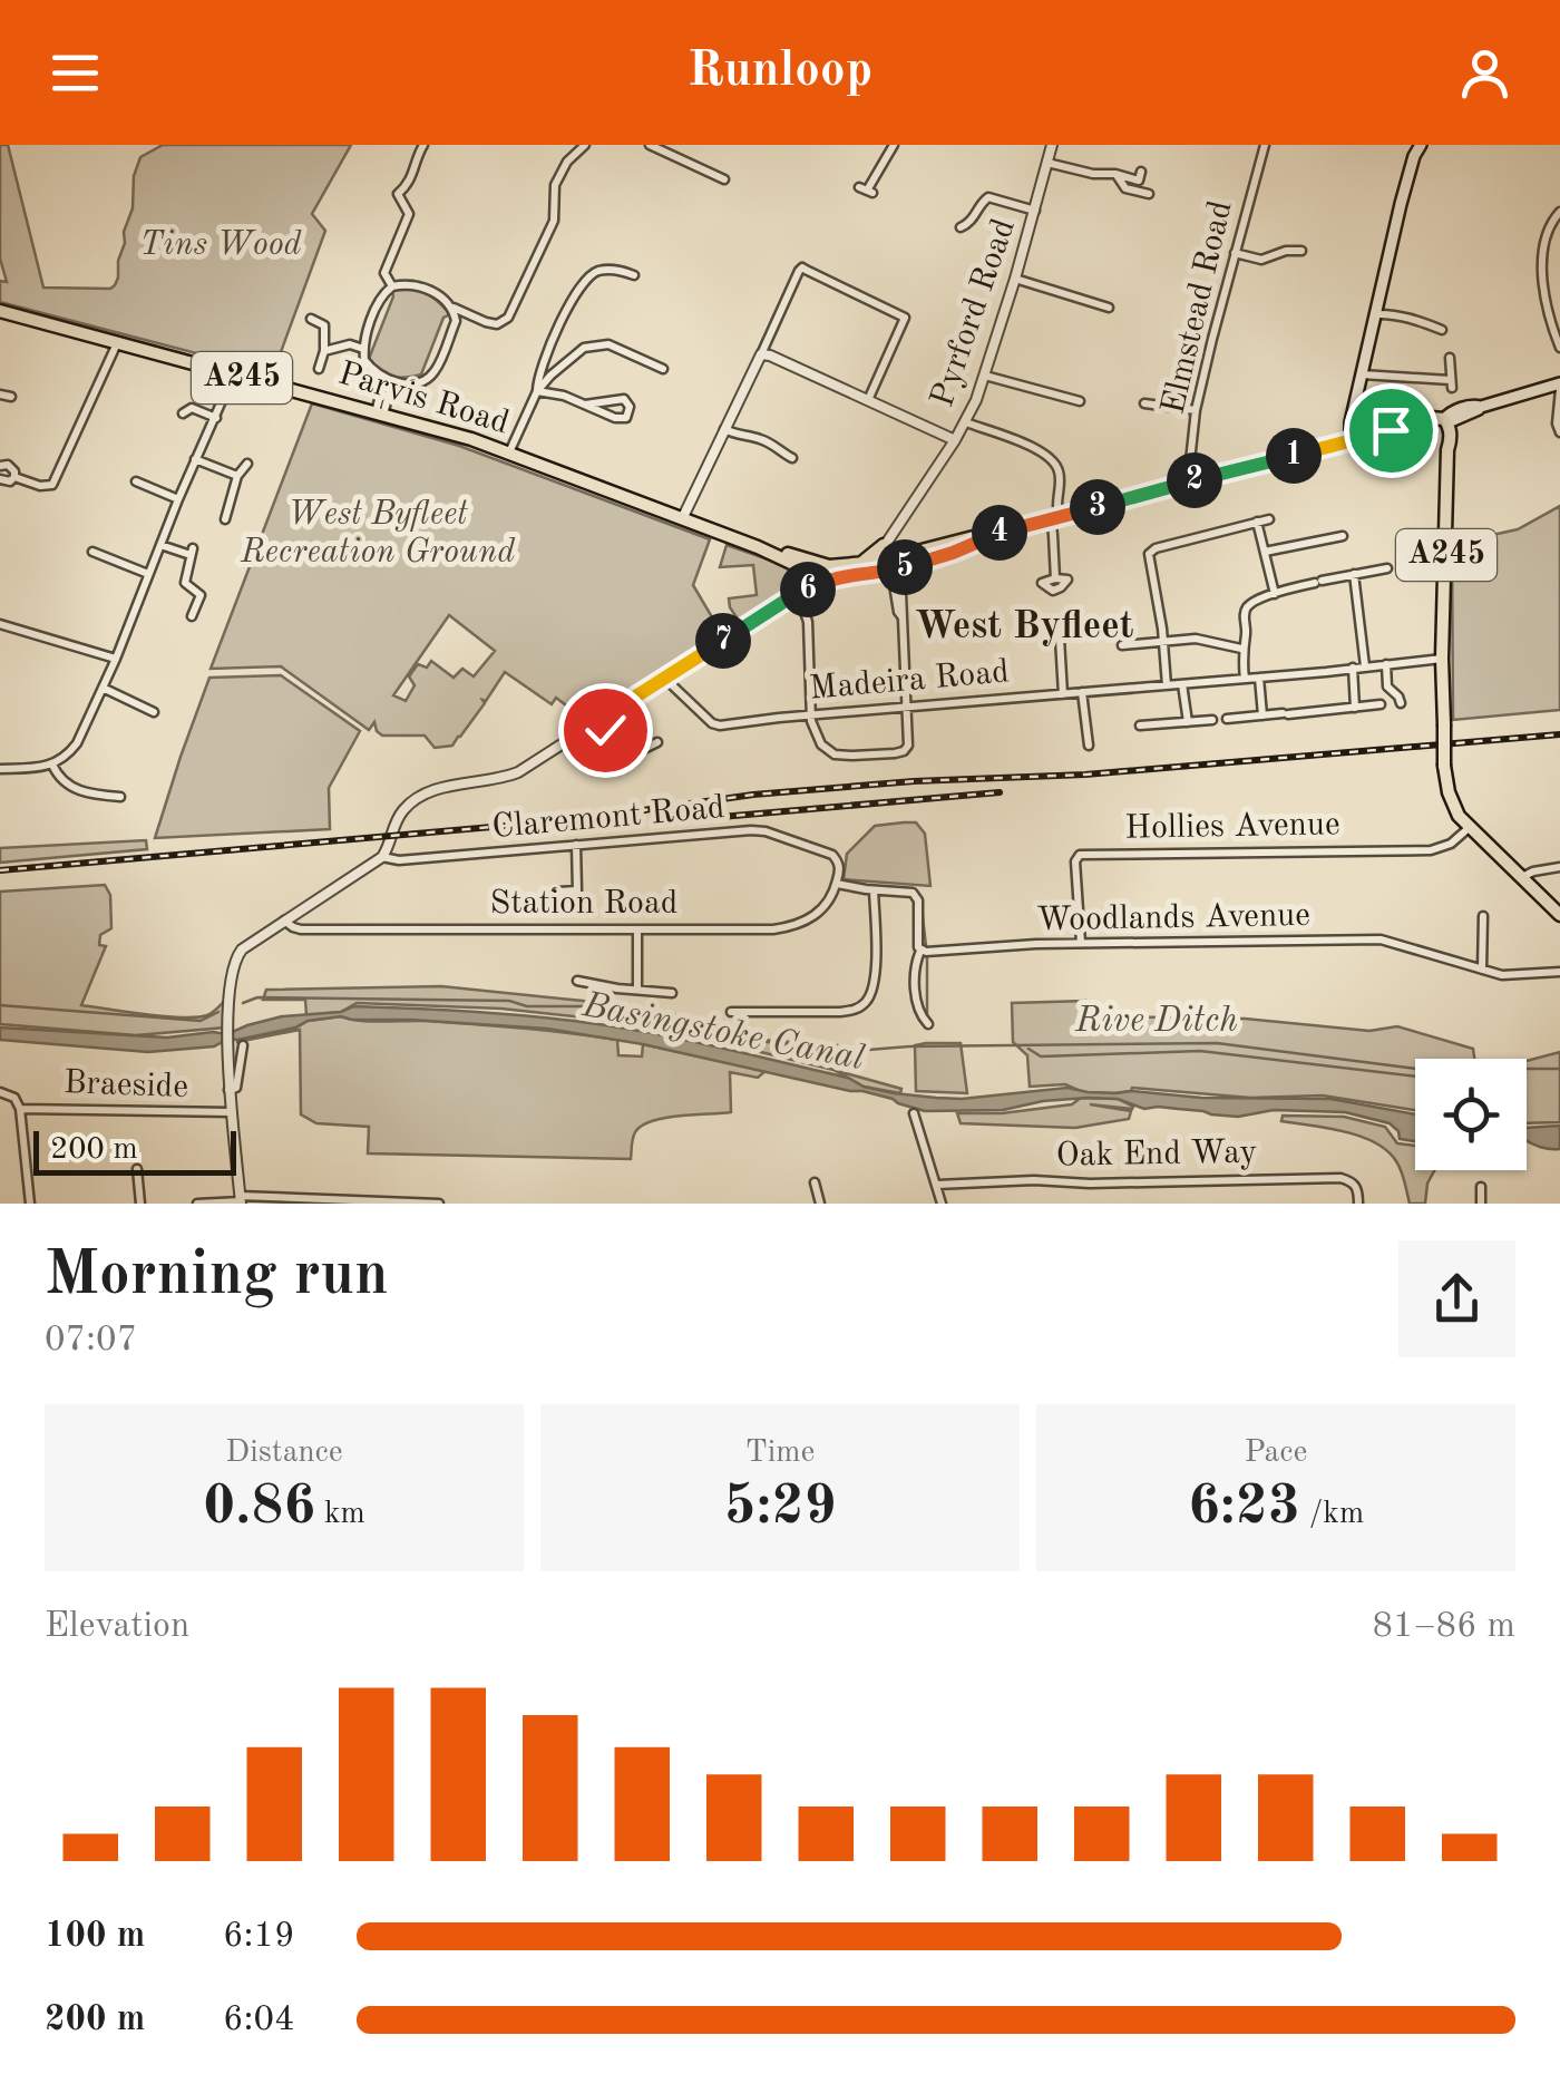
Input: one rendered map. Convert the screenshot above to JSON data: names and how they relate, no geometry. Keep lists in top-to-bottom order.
{
  "streets": {
    "main road": ["A245", "Parvis Road"],
    "street": [
      "Elmstead Road",
      "Pyrford Road",
      "Madeira Road",
      "Claremont Road",
      "Hollies Avenue",
      "Station Road",
      "Woodlands Avenue",
      "Braeside",
      "Oak End Way"
    ]
  },
  "crossings": [
    ["Elmstead Road", "A245"],
    ["A245", "Parvis Road"],
    ["A245", "Madeira Road"],
    ["A245", "Hollies Avenue"],
    ["Claremont Road", "Station Road"],
    ["Hollies Avenue", "Woodlands Avenue"]
  ],
  "districts": ["West Byfleet"],
  "water": ["Rive Ditch", "Basingstoke Canal"],
  "parks": ["Tins Wood", "West Byfleet Recreation Ground"],
  "scale_bar": "200 m",
  "page": {
    "header": "Runloop",
    "pins": [
      "1",
      "2",
      "3",
      "4",
      "5",
      "6",
      "7"
    ],
    "scale": "200 m",
    "heading": ["Morning run", "07:07"],
    "stats": [
      ["Distance", "0.86 km"],
      ["Time", "5:29"],
      ["Pace", "6:23 /km"]
    ],
    "chart": ["Elevation", "81–86 m"],
    "list": [
      {
        "name": "100 m",
        "note": "6:19"
      },
      {
        "name": "200 m",
        "note": "6:04"
      }
    ]
  }
}
